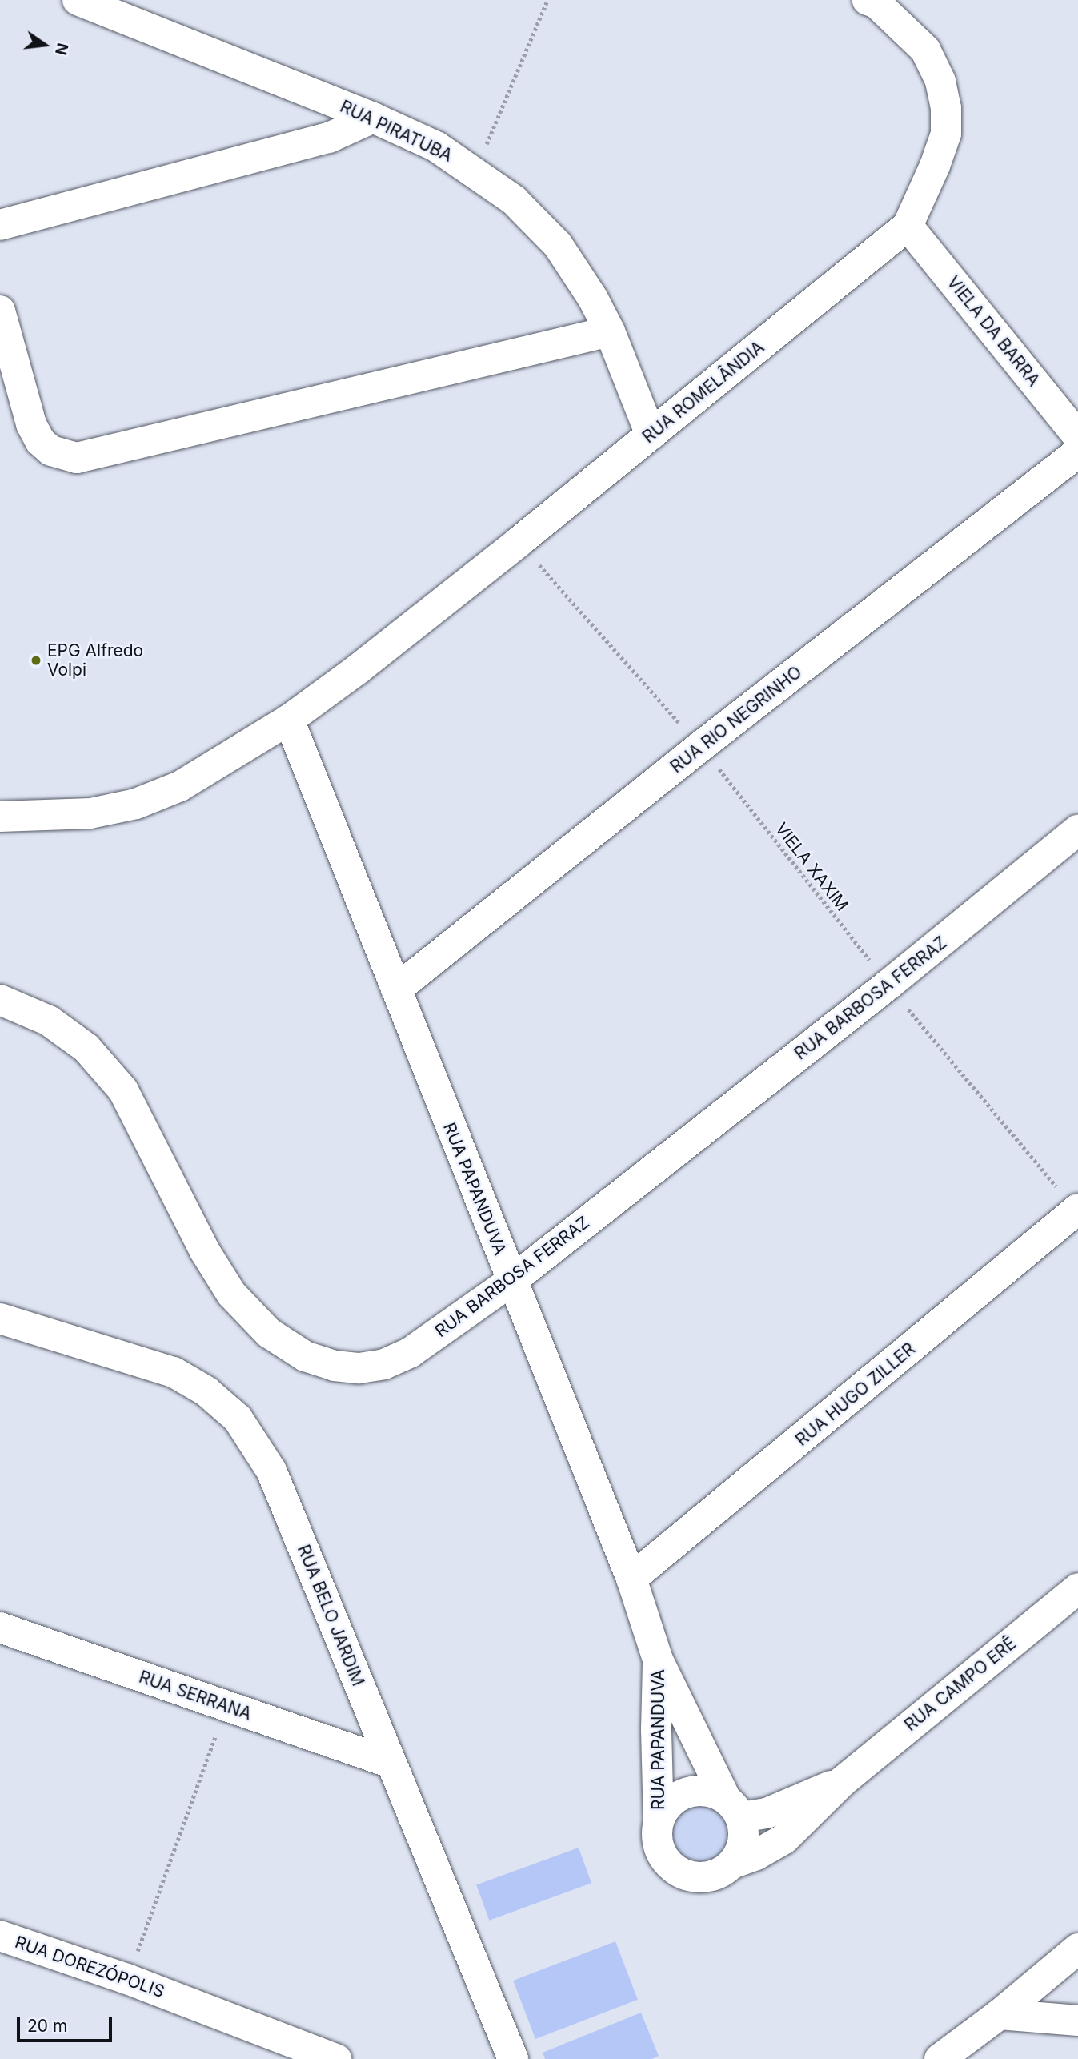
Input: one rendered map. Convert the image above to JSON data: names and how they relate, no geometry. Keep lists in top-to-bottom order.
{
  "streets": {
    "street": [
      "RUA PIRATUBA",
      "VIELA DA BARRA",
      "RUA ROMELÂNDIA",
      "RUA RIO NEGRINHO",
      "RUA BARBOSA FERRAZ",
      "RUA PAPANDUVA",
      "RUA HUGO ZILLER",
      "RUA BELO JARDIM",
      "RUA CAMPO ERÊ",
      "RUA SERRANA",
      "RUA DOREZÓPOLIS"
    ],
    "path": ["VIELA XAXIM"]
  },
  "crossings": [
    ["RUA PIRATUBA", "RUA ROMELÂNDIA"],
    ["VIELA DA BARRA", "RUA ROMELÂNDIA"],
    ["RUA ROMELÂNDIA", "VIELA XAXIM"],
    ["RUA ROMELÂNDIA", "RUA PAPANDUVA"],
    ["RUA RIO NEGRINHO", "VIELA XAXIM"],
    ["RUA RIO NEGRINHO", "RUA PAPANDUVA"],
    ["VIELA XAXIM", "RUA BARBOSA FERRAZ"],
    ["VIELA XAXIM", "RUA HUGO ZILLER"],
    ["RUA BARBOSA FERRAZ", "RUA PAPANDUVA"],
    ["RUA PAPANDUVA", "RUA HUGO ZILLER"],
    ["RUA PAPANDUVA", "RUA CAMPO ERÊ"],
    ["RUA BELO JARDIM", "RUA SERRANA"]
  ],
  "places": ["EPG Alfredo Volpi"],
  "scale_bar": "20 m",
  "north": "right"
}
